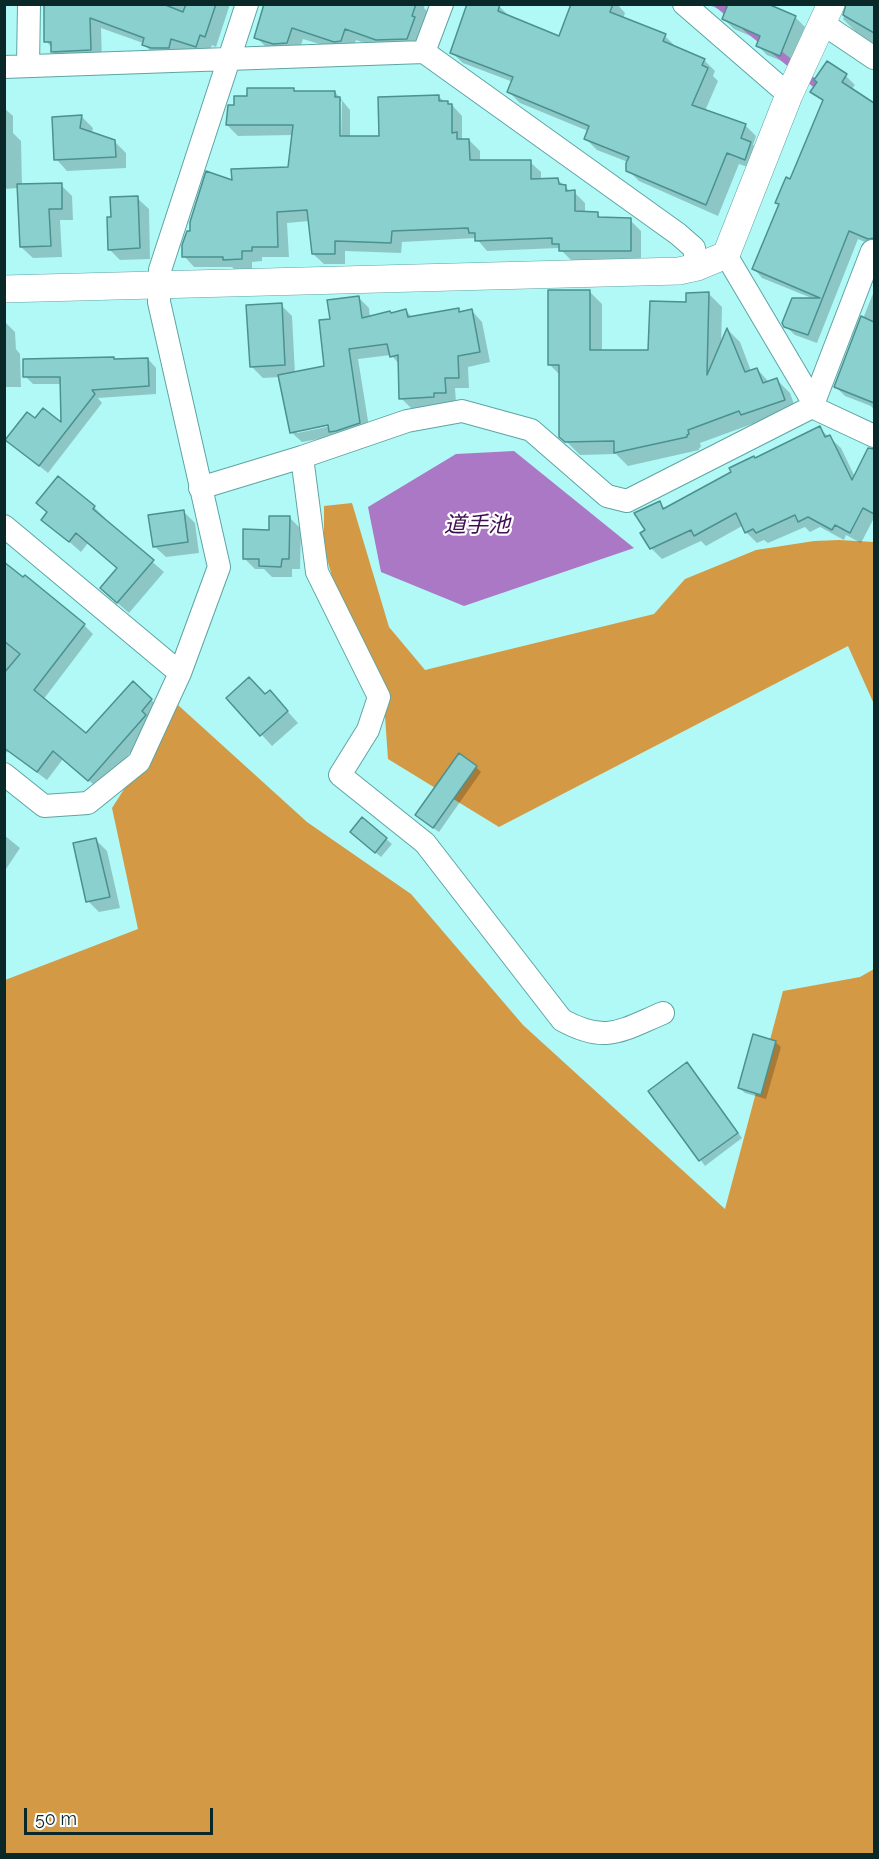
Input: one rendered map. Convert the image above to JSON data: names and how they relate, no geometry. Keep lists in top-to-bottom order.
{
  "water": ["道手池"],
  "scale_bar": "50 m"
}
